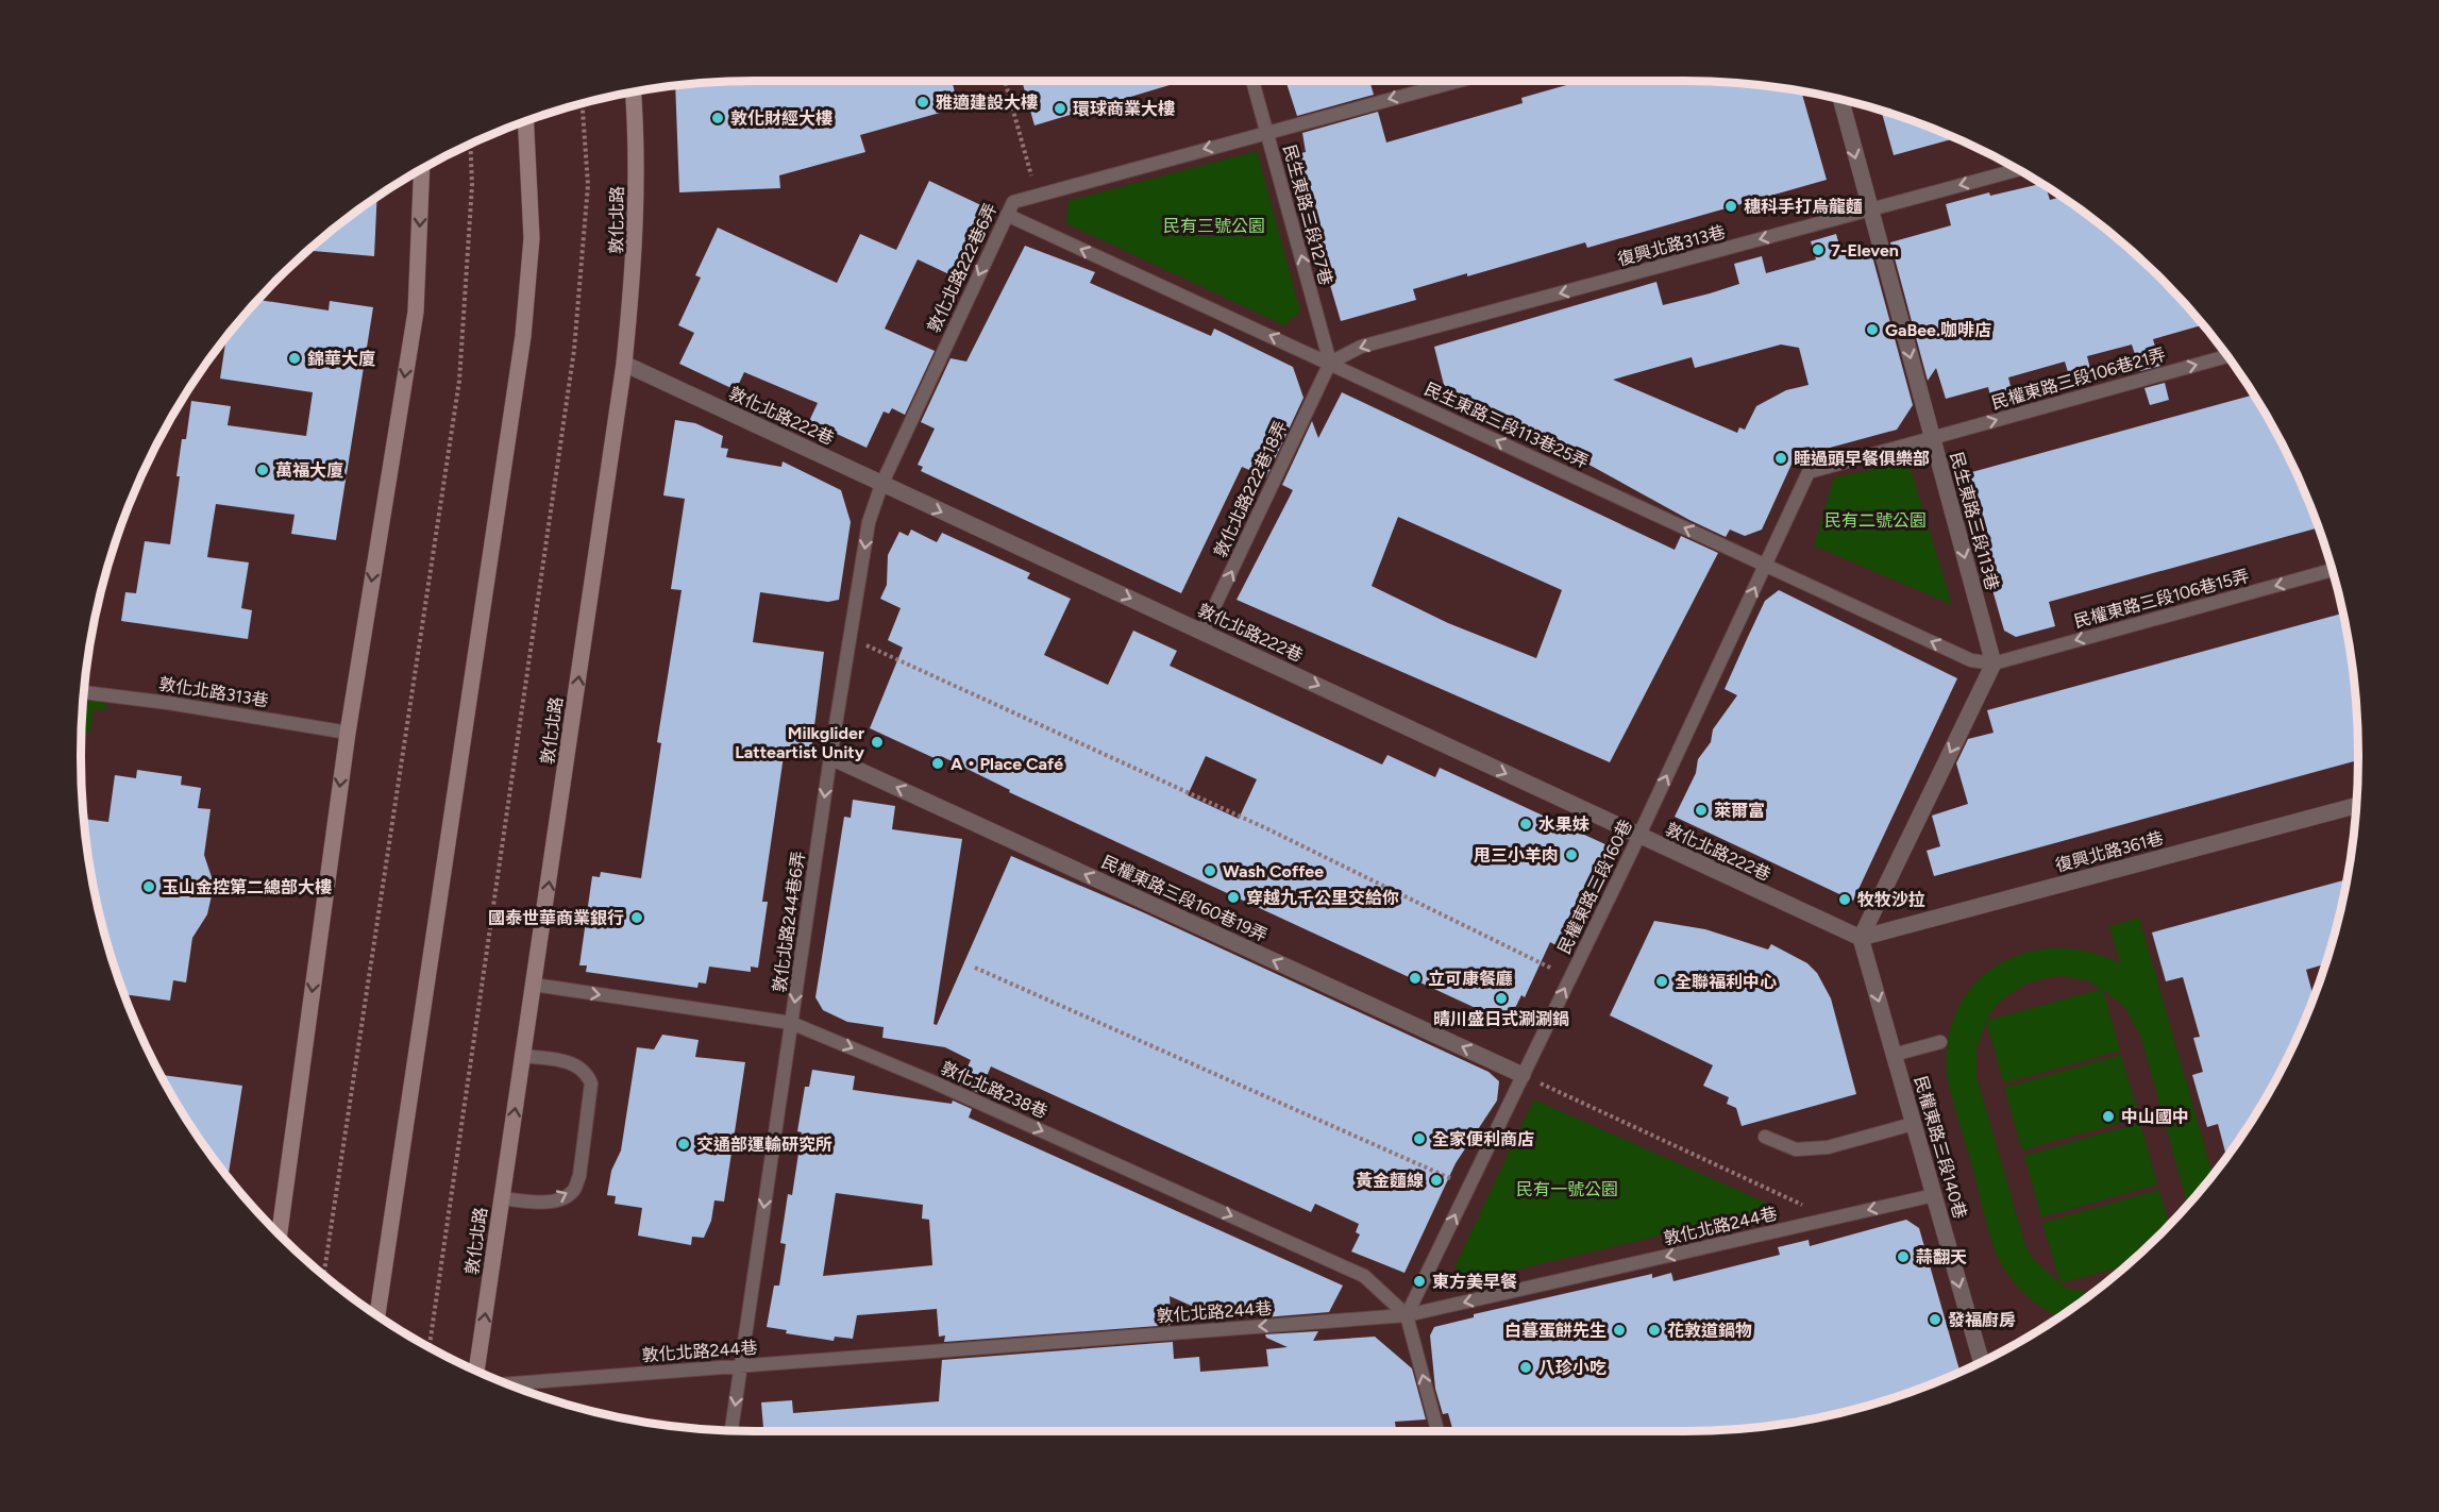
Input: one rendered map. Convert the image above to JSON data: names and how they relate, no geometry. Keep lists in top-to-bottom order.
{
  "streets": {
    "main road": ["敦化北路"],
    "street": [
      "敦化北路222巷",
      "民生東路三段113巷",
      "復興北路361巷",
      "民權東路三段160巷19弄",
      "民權東路三段140巷"
    ],
    "lane": [
      "民生東路三段127巷",
      "復興北路313巷",
      "敦化北路222巷6弄",
      "民權東路三段106巷21弄",
      "民生東路三段113巷25弄",
      "敦化北路222巷18弄",
      "民權東路三段106巷15弄",
      "敦化北路313巷",
      "民權東路三段160巷",
      "敦化北路244巷6弄",
      "敦化北路238巷",
      "敦化北路244巷"
    ]
  },
  "crossings": [
    ["民生東路三段127巷", "復興北路313巷"],
    ["民生東路三段127巷", "敦化北路222巷6弄"],
    ["民生東路三段127巷", "民生東路三段113巷25弄"],
    ["民生東路三段127巷", "敦化北路222巷18弄"],
    ["敦化北路", "敦化北路222巷"],
    ["敦化北路", "敦化北路238巷"],
    ["復興北路313巷", "民生東路三段113巷25弄"],
    ["復興北路313巷", "敦化北路222巷18弄"],
    ["復興北路313巷", "民生東路三段113巷"],
    ["敦化北路222巷6弄", "敦化北路222巷"],
    ["敦化北路222巷6弄", "民生東路三段113巷25弄"],
    ["敦化北路222巷6弄", "敦化北路244巷6弄"],
    ["民權東路三段106巷21弄", "民生東路三段113巷"],
    ["民權東路三段106巷21弄", "民權東路三段160巷"],
    ["敦化北路222巷", "敦化北路222巷18弄"],
    ["敦化北路222巷", "復興北路361巷"],
    ["敦化北路222巷", "民權東路三段160巷"],
    ["敦化北路222巷", "敦化北路244巷6弄"],
    ["敦化北路222巷", "民權東路三段140巷"],
    ["民生東路三段113巷25弄", "敦化北路222巷18弄"],
    ["民生東路三段113巷25弄", "民生東路三段113巷"],
    ["民生東路三段113巷25弄", "民權東路三段106巷15弄"],
    ["民生東路三段113巷25弄", "民權東路三段160巷"],
    ["民生東路三段113巷", "民權東路三段106巷15弄"],
    ["民生東路三段113巷", "民權東路三段160巷"],
    ["復興北路361巷", "民權東路三段140巷"],
    ["民權東路三段160巷", "民權東路三段160巷19弄"],
    ["民權東路三段160巷", "敦化北路238巷"],
    ["民權東路三段160巷", "敦化北路244巷"],
    ["民權東路三段160巷19弄", "敦化北路244巷6弄"],
    ["敦化北路244巷6弄", "敦化北路238巷"],
    ["敦化北路244巷6弄", "敦化北路244巷"],
    ["敦化北路238巷", "敦化北路244巷"],
    ["民權東路三段140巷", "敦化北路244巷"]
  ],
  "one_way": [
    "民生東路三段127巷",
    "復興北路313巷",
    "敦化北路222巷6弄",
    "民權東路三段106巷21弄",
    "敦化北路222巷",
    "民生東路三段113巷25弄",
    "敦化北路222巷18弄",
    "民生東路三段113巷",
    "民權東路三段106巷15弄",
    "民權東路三段160巷",
    "民權東路三段160巷19弄",
    "敦化北路244巷6弄",
    "敦化北路238巷",
    "民權東路三段140巷",
    "敦化北路244巷"
  ],
  "parks": ["民有三號公園", "民有二號公園", "民有一號公園"],
  "places": [
    "雅適建設大樓",
    "環球商業大樓",
    "敦化財經大樓",
    "穗科手打烏龍麵",
    "7-Eleven",
    "GaBee.咖啡店",
    "錦華大廈",
    "睡過頭早餐俱樂部",
    "萬福大廈",
    "Milkglider Latteartist Unity",
    "A‧Place Café",
    "萊爾富",
    "水果妹",
    "甩三小羊肉",
    "Wash Coffee",
    "玉山金控第二總部大樓",
    "穿越九千公里交給你",
    "牧牧沙拉",
    "國泰世華商業銀行",
    "立可康餐廳",
    "全聯福利中心",
    "晴川盛日式涮涮鍋",
    "中山國中",
    "全家便利商店",
    "交通部運輸研究所",
    "黃金麵線",
    "蒜翻天",
    "東方美早餐",
    "發福廚房",
    "白暮蛋餅先生",
    "花敦道鍋物",
    "八珍小吃"
  ]
}
